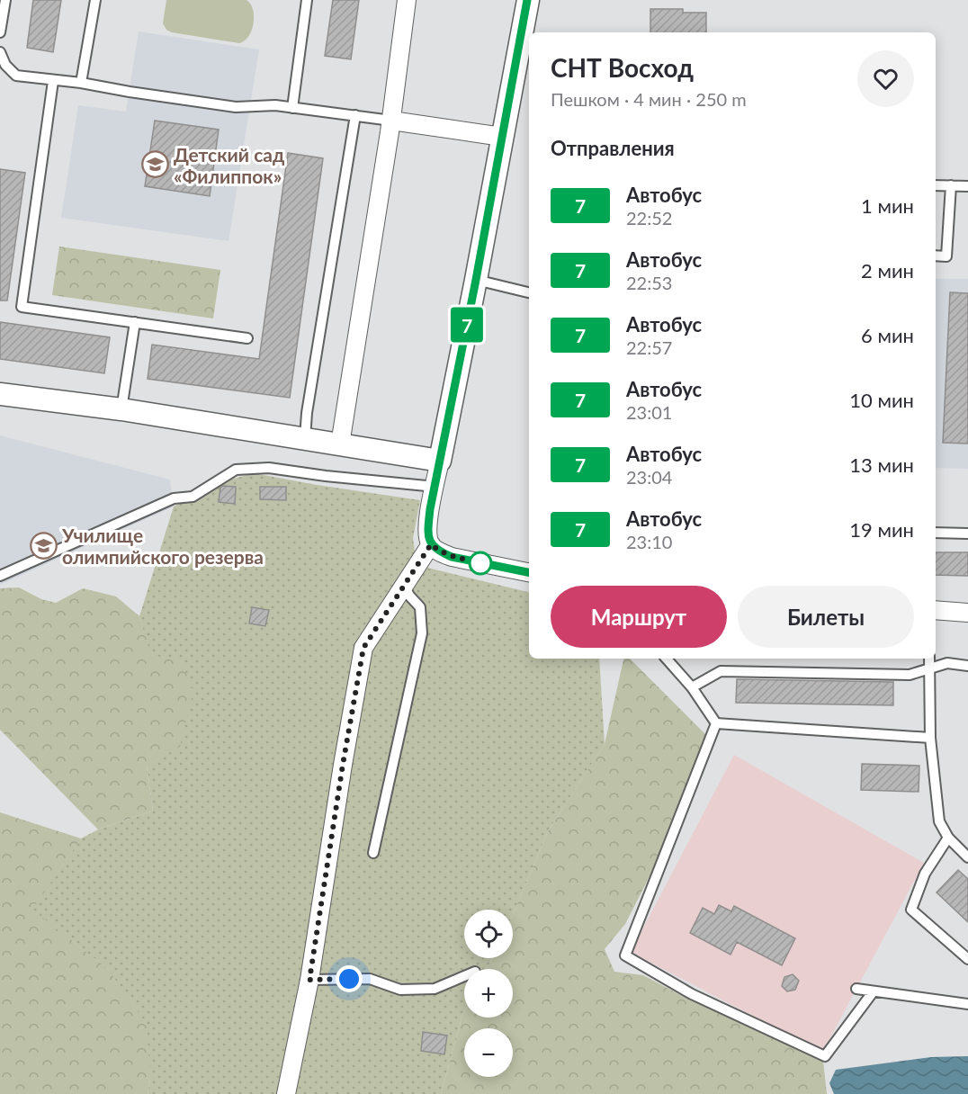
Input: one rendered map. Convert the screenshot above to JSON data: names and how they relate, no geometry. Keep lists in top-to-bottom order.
{
  "places": {
    "school or university": ["Детский сад «Филиппок»", "Училище олимпийского резерва"]
  },
  "lines": ["bus line 7"],
  "page": {
    "on_map": "7",
    "heading": [
      ["СНТ Восход", "Пешком · 4 мин · 250 m"],
      "Отправления"
    ],
    "list": [
      {
        "mark": "7",
        "name": "Автобус",
        "note": "22:52",
        "value": "1 мин"
      },
      {
        "mark": "7",
        "name": "Автобус",
        "note": "22:53",
        "value": "2 мин"
      },
      {
        "mark": "7",
        "name": "Автобус",
        "note": "22:57",
        "value": "6 мин"
      },
      {
        "mark": "7",
        "name": "Автобус",
        "note": "23:01",
        "value": "10 мин"
      },
      {
        "mark": "7",
        "name": "Автобус",
        "note": "23:04",
        "value": "13 мин"
      },
      {
        "mark": "7",
        "name": "Автобус",
        "note": "23:10",
        "value": "19 мин"
      }
    ],
    "buttons": ["Маршрут", "Билеты"],
    "map_buttons": ["+", "−"]
  }
}
